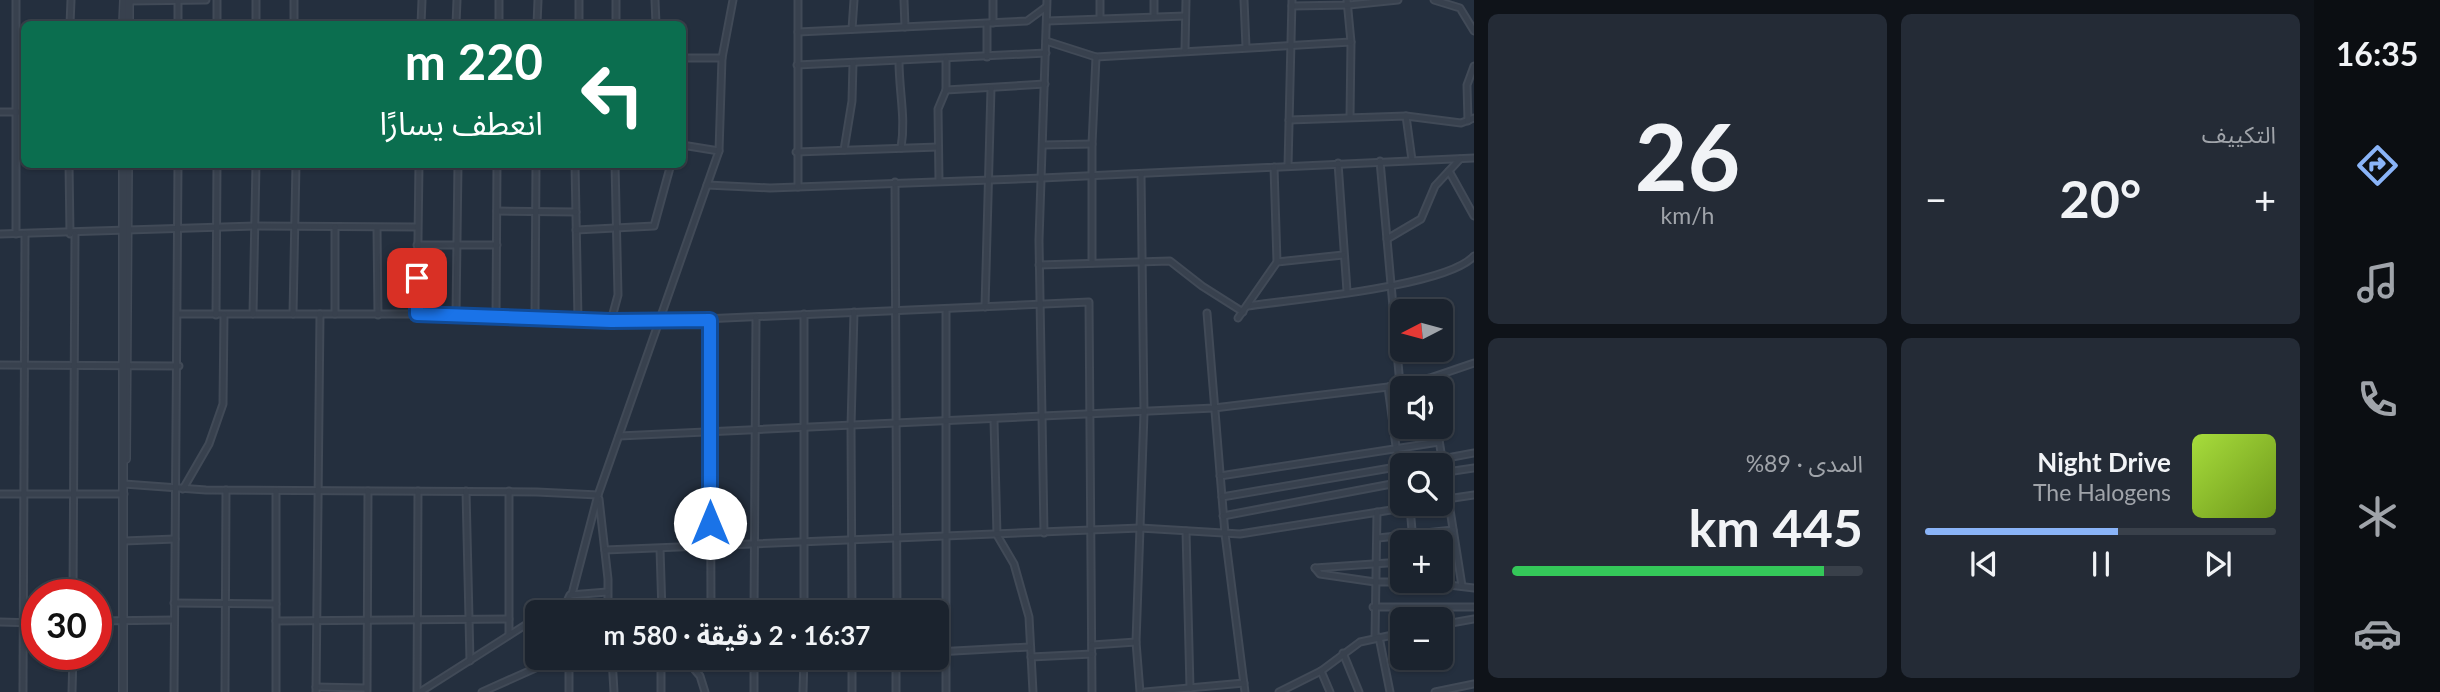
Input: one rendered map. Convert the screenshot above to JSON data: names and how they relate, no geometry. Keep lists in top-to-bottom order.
{
  "north": "left",
  "page": {
    "tabs": "16:35",
    "tile": [
      "التكييف",
      ["26", "km/h"],
      ["المدى · 89%", "445 km"]
    ],
    "turn": ["220 m", "انعطف يسارًا"],
    "heat": ["−", "20°", "+"],
    "map_buttons": ["+", "−"],
    "song": ["Night Drive", "The Halogens"],
    "limit": "30",
    "trip": "16:37 · 2 دقيقة · 580 m"
  }
}
